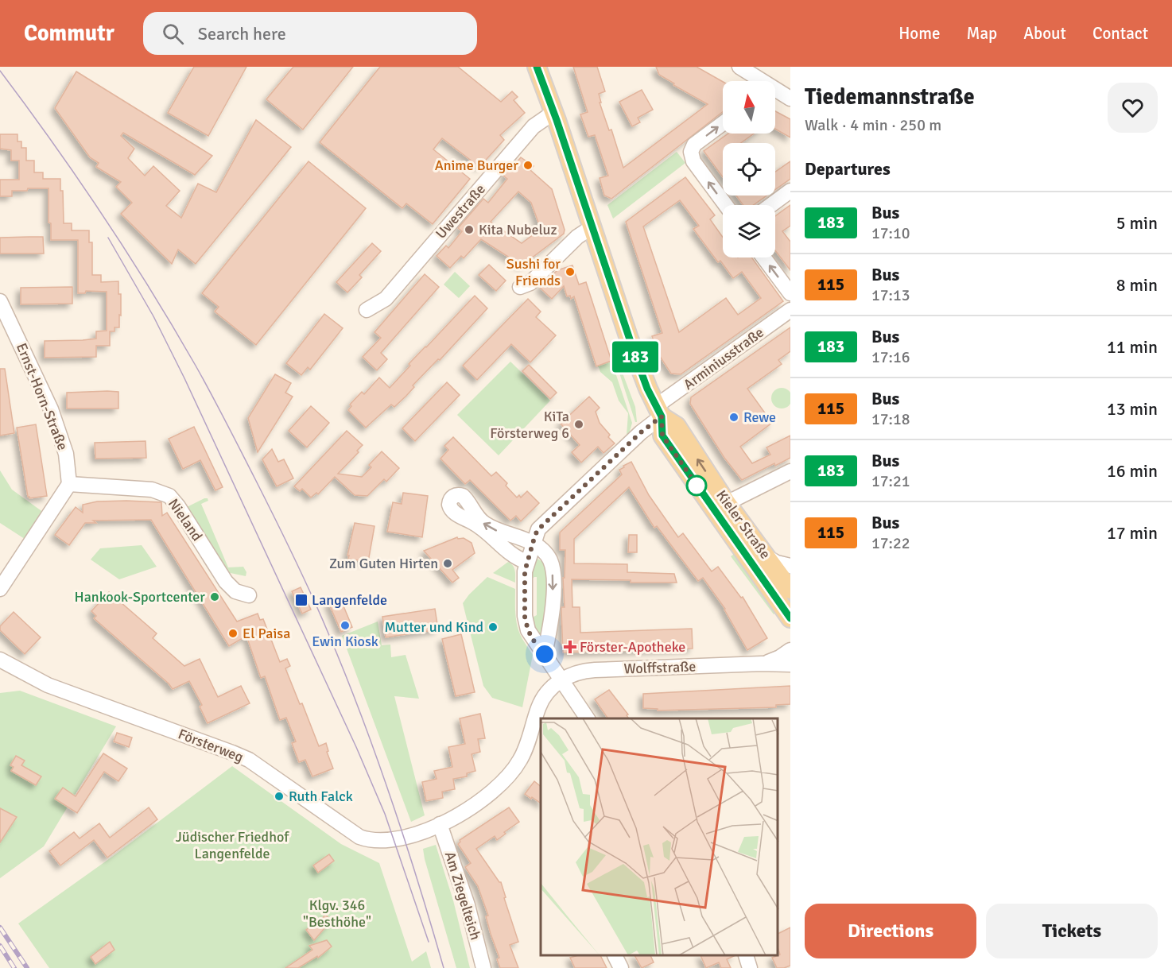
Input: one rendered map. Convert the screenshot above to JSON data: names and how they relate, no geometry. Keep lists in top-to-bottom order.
{
  "streets": {
    "main road": ["Kieler Straße"],
    "street": [
      "Uwestraße",
      "Arminiusstraße",
      "Ernst-Horn-Straße",
      "Nieland",
      "Wolffstraße",
      "Försterweg",
      "Am Ziegelteich"
    ]
  },
  "crossings": [
    ["Uwestraße", "Kieler Straße"],
    ["Arminiusstraße", "Kieler Straße"],
    ["Ernst-Horn-Straße", "Nieland"],
    ["Wolffstraße", "Försterweg"],
    ["Försterweg", "Am Ziegelteich"]
  ],
  "parks": ["Jüdischer Friedhof Langenfelde", "Klgv. 346 \"Besthöhe\""],
  "places": {
    "other": [
      "Anime Burger",
      "Kita Nubeluz",
      "Sushi for Friends",
      "Rewe",
      "KiTa Försterweg 6",
      "Zum Guten Hirten",
      "Hankook-Sportcenter",
      "Ewin Kiosk",
      "Mutter und Kind",
      "El Paisa",
      "Ruth Falck"
    ],
    "transit": ["Langenfelde"],
    "health": ["Förster-Apotheke"]
  },
  "lines": ["bus line 183"],
  "north": "top",
  "page": {
    "header": "Commutr",
    "search": "Search here",
    "nav": [
      "Home",
      "Map",
      "About",
      "Contact"
    ],
    "on_map": "183",
    "heading": [
      ["Tiedemannstraße", "Walk · 4 min · 250 m"],
      "Departures"
    ],
    "list": [
      {
        "mark": "183",
        "name": "Bus",
        "note": "17:10",
        "value": "5 min"
      },
      {
        "mark": "115",
        "name": "Bus",
        "note": "17:13",
        "value": "8 min"
      },
      {
        "mark": "183",
        "name": "Bus",
        "note": "17:16",
        "value": "11 min"
      },
      {
        "mark": "115",
        "name": "Bus",
        "note": "17:18",
        "value": "13 min"
      },
      {
        "mark": "183",
        "name": "Bus",
        "note": "17:21",
        "value": "16 min"
      },
      {
        "mark": "115",
        "name": "Bus",
        "note": "17:22",
        "value": "17 min"
      }
    ],
    "buttons": ["Directions", "Tickets"]
  }
}
